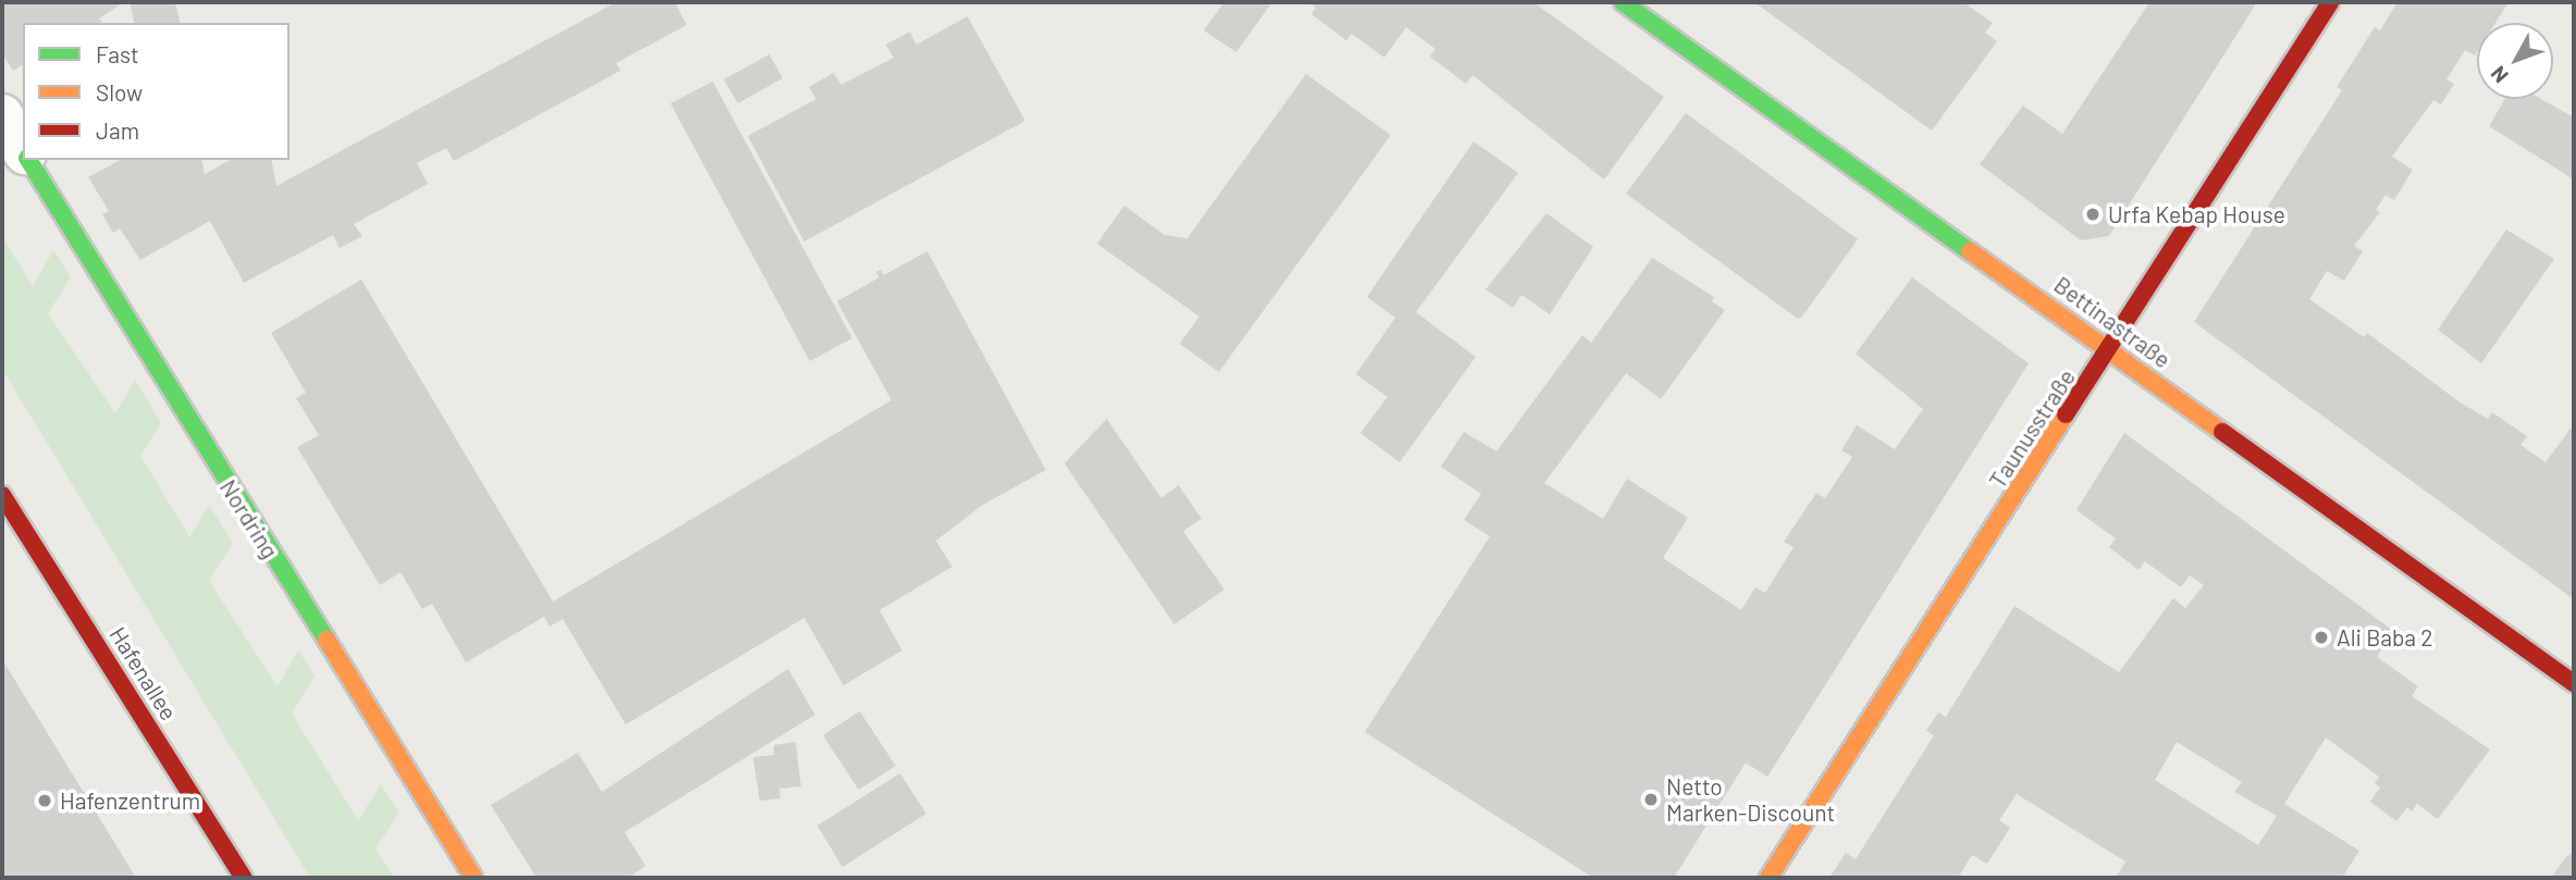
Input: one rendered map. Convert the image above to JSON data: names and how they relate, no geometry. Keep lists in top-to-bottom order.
{
  "streets": {
    "street": [
      "Bettinastraße",
      "Taunusstraße",
      "Nordring",
      "Hafenallee"
    ]
  },
  "crossings": [
    ["Bettinastraße", "Taunusstraße"]
  ],
  "places": [
    "Urfa Kebap House",
    "Ali Baba 2",
    "Netto Marken-Discount",
    "Hafenzentrum"
  ],
  "legend": ["Fast", "Slow", "Jam"],
  "north": "bottom left"
}
